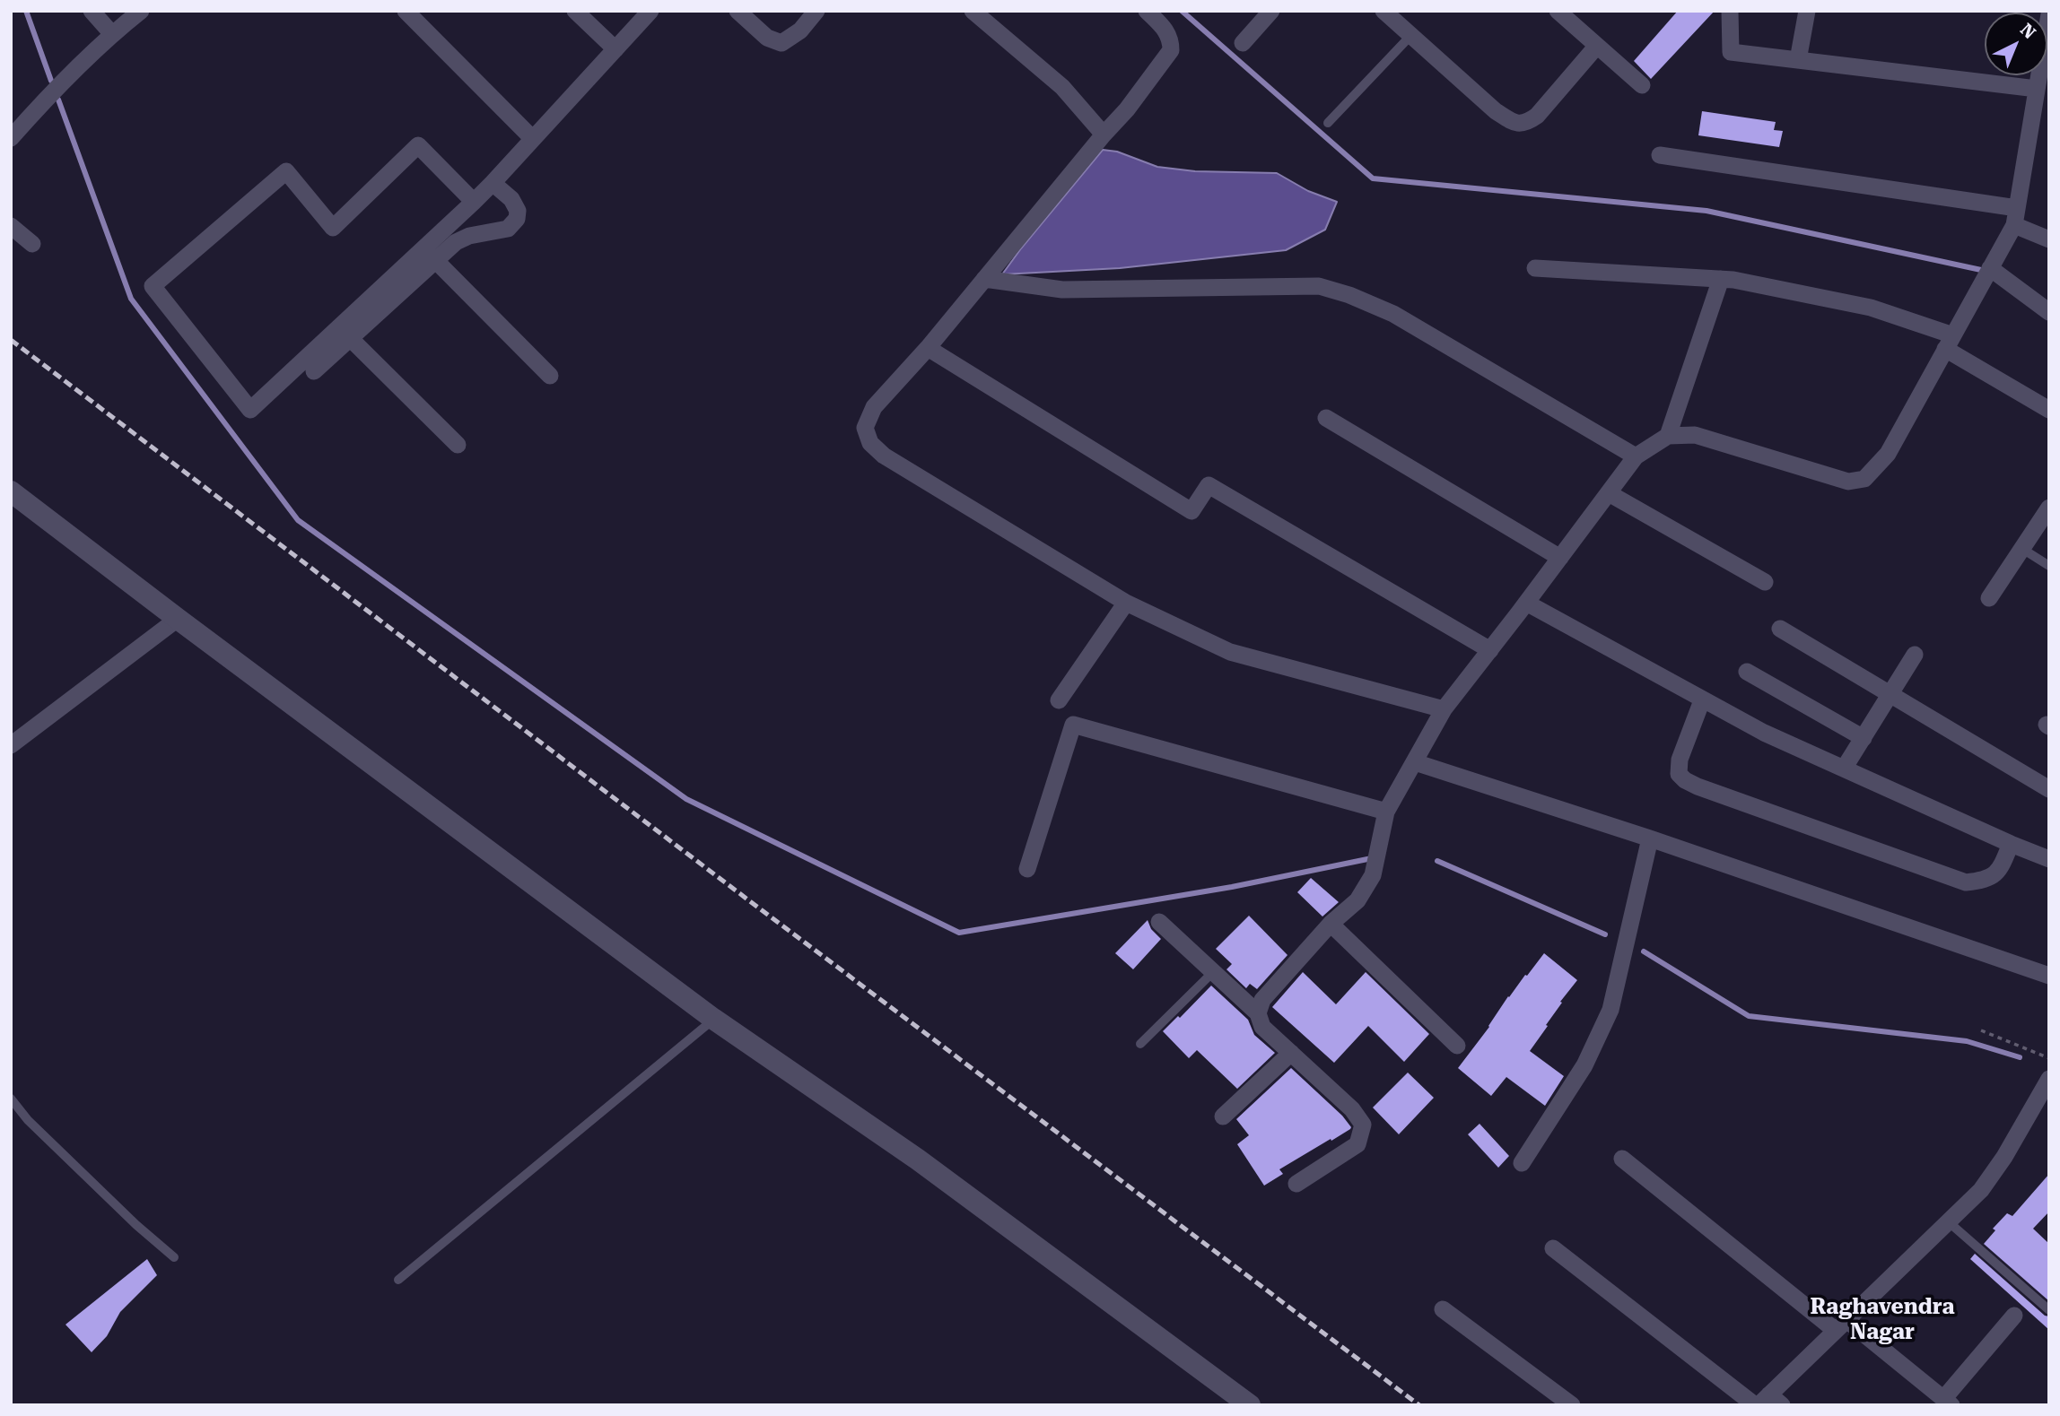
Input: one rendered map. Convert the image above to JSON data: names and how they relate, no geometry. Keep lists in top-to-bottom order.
{
  "districts": ["Raghavendra Nagar"],
  "north": "top right"
}
